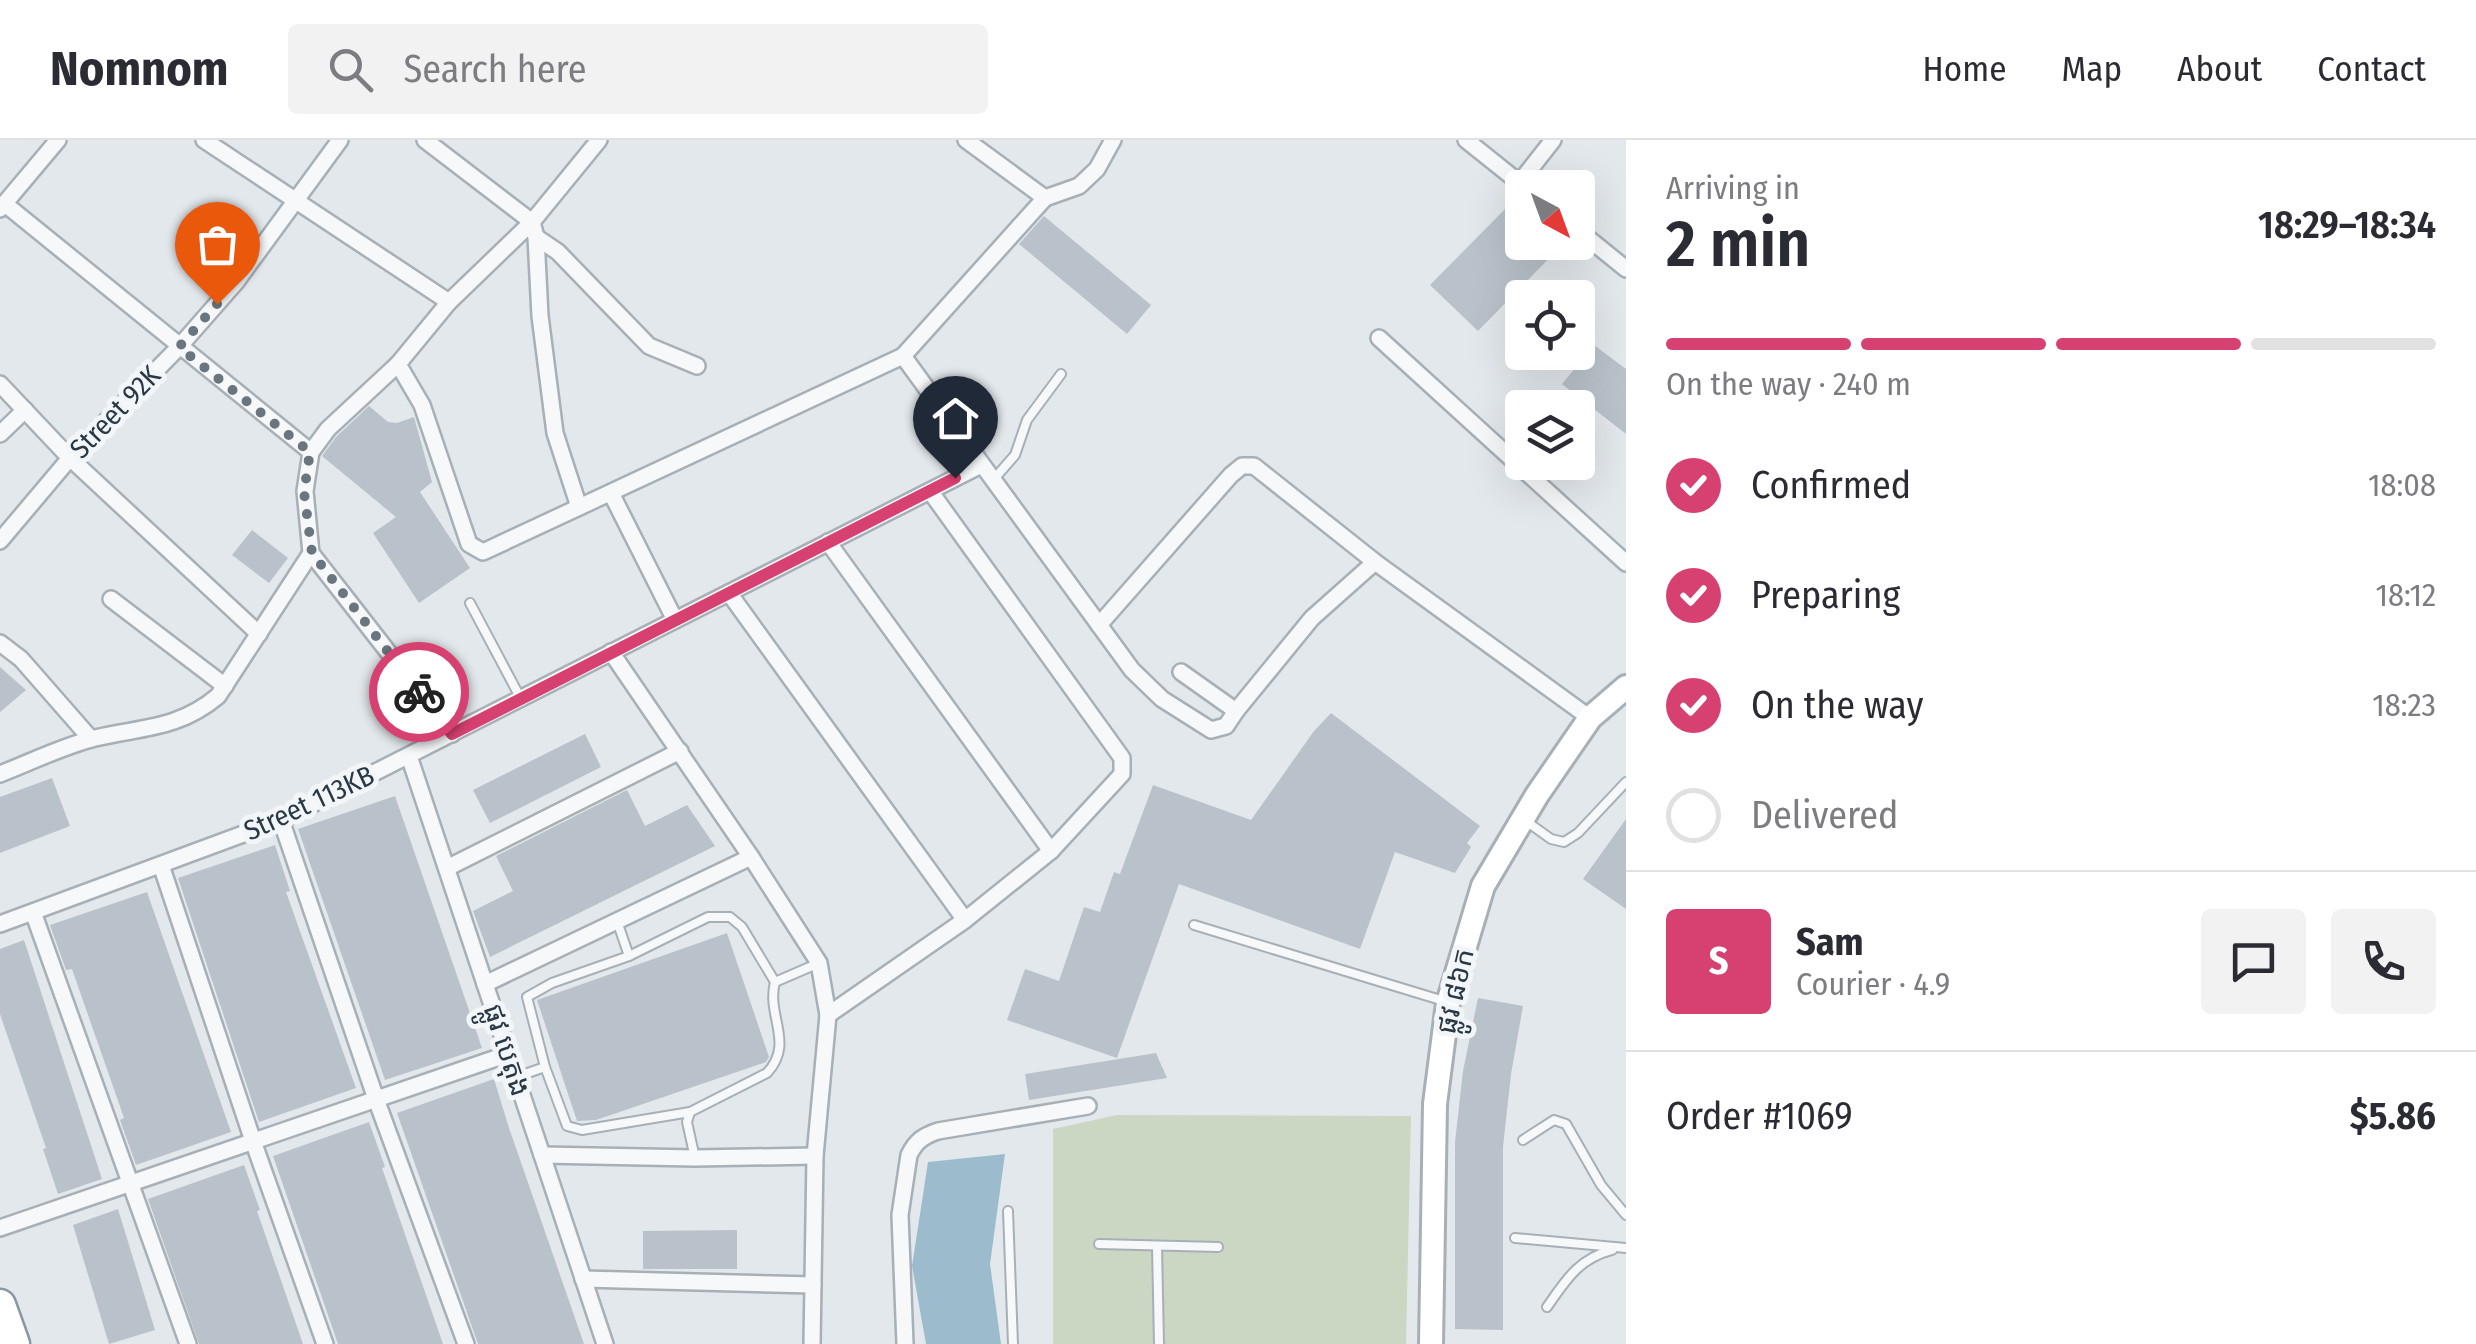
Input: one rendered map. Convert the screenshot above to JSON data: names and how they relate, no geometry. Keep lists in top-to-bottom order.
{
  "streets": {
    "street": [
      "Street 92K",
      "Street 113KB",
      "ផ្លូវ ៨៦ក",
      "ផ្លូវ បេតុង"
    ]
  },
  "crossings": [
    ["Street 113KB", "ផ្លូវ បេតុង"]
  ],
  "north": "bottom right",
  "page": {
    "header": "Nomnom",
    "search": "Search here",
    "nav": [
      "Home",
      "Map",
      "About",
      "Contact"
    ],
    "heading": ["2 min", "Arriving in", "18:29–18:34"],
    "panel": [
      "Sam",
      "Courier · 4.9",
      "Order #1069",
      "$5.86"
    ],
    "bar": "On the way · 240 m",
    "list": [
      ["Confirmed", "18:08"],
      ["Preparing", "18:12"],
      ["On the way", "18:23"],
      "Delivered"
    ],
    "round": "S"
  }
}
